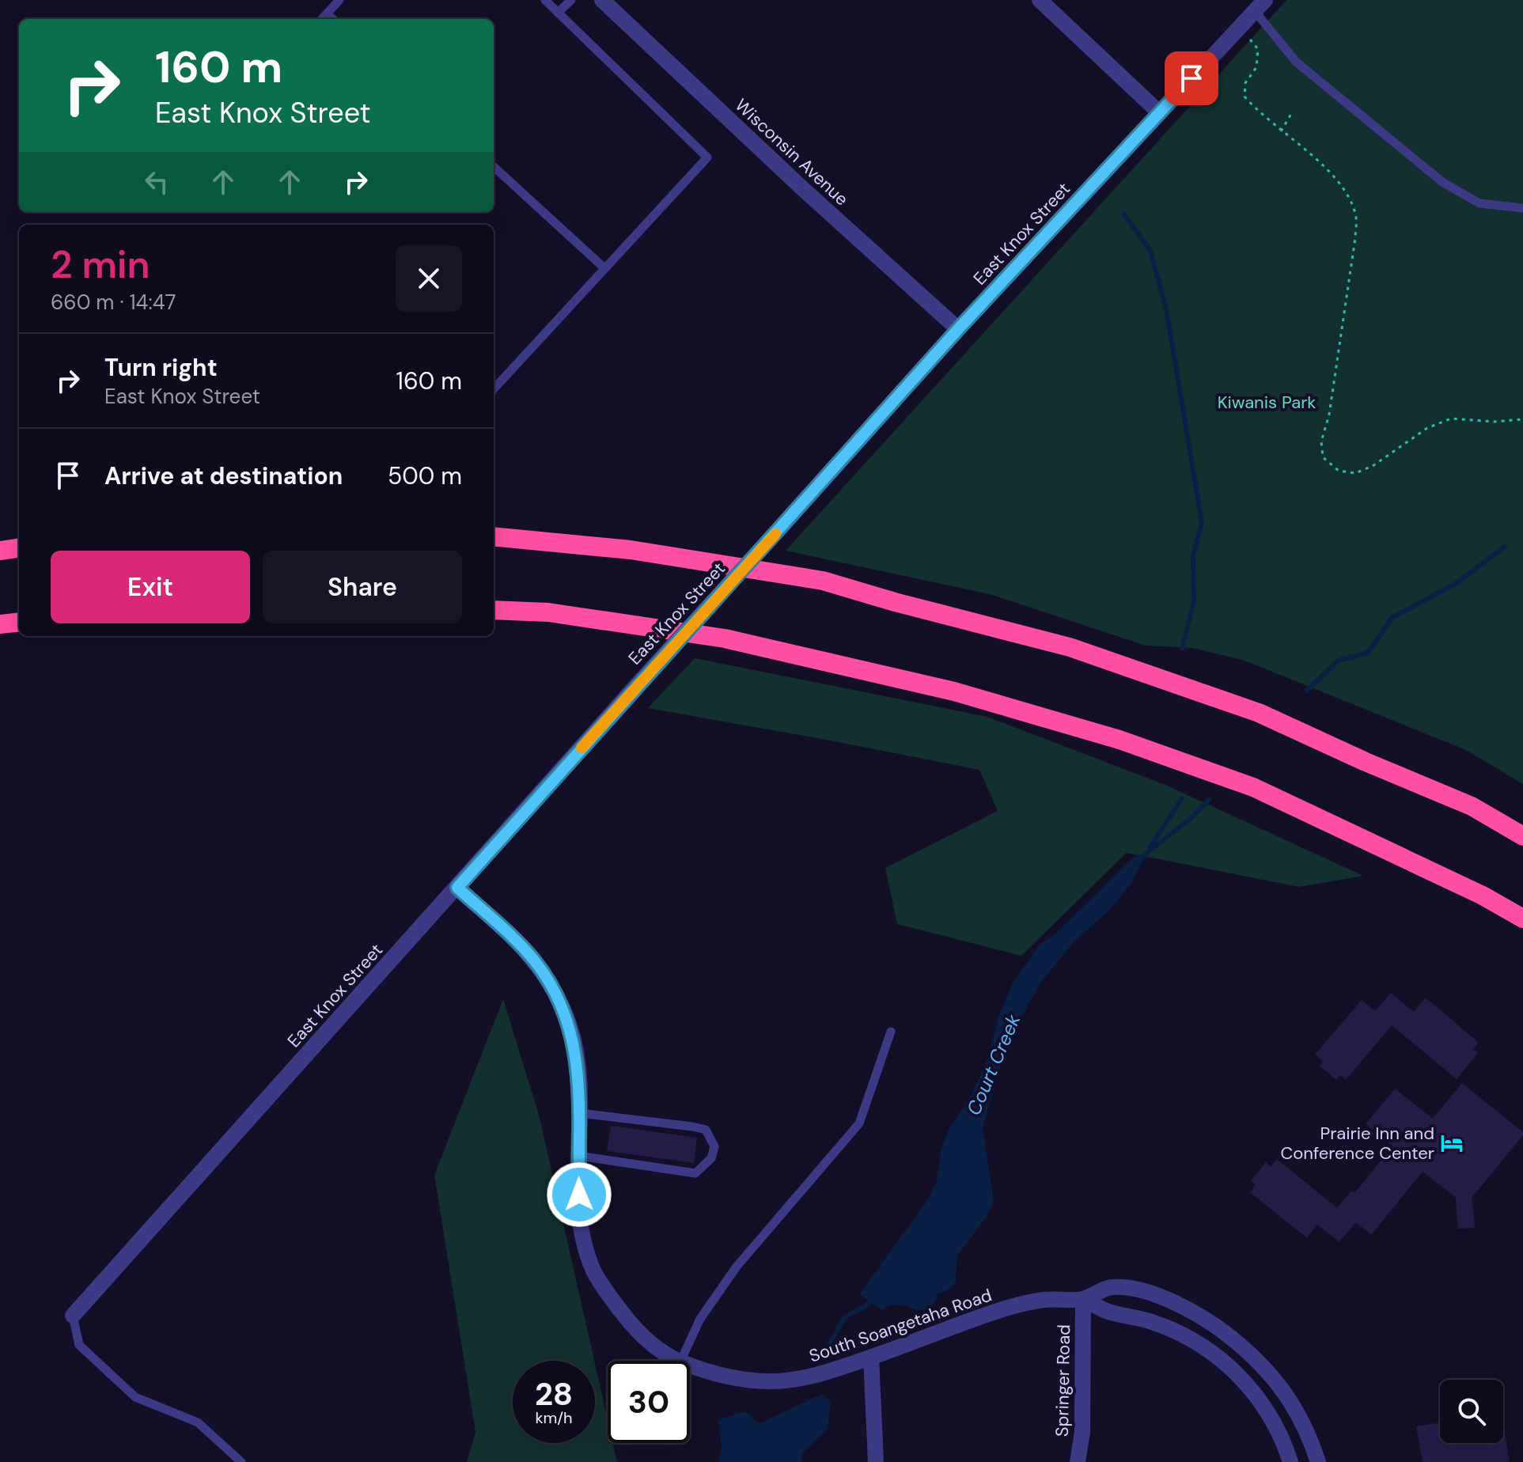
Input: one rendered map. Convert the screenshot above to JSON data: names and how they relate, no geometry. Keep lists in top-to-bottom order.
{
  "streets": {
    "street": [
      "Wisconsin Avenue",
      "East Knox Street",
      "South Soangetaha Road",
      "Springer Road"
    ]
  },
  "crossings": [
    ["Wisconsin Avenue", "East Knox Street"],
    ["East Knox Street", "South Soangetaha Road"],
    ["South Soangetaha Road", "Springer Road"]
  ],
  "water": ["Court Creek"],
  "parks": ["Kiwanis Park"],
  "places": {
    "hotel": ["Prairie Inn and Conference Center"]
  },
  "page": {
    "turn": ["160 m", "East Knox Street"],
    "heading": ["2 min", "660 m · 14:47"],
    "list": [
      {
        "name": "Turn right",
        "note": "East Knox Street",
        "value": "160 m"
      },
      {
        "name": "Arrive at destination",
        "value": "500 m"
      }
    ],
    "buttons": ["Exit", "Share"],
    "speed": "28 km/h",
    "limit": "30"
  }
}
